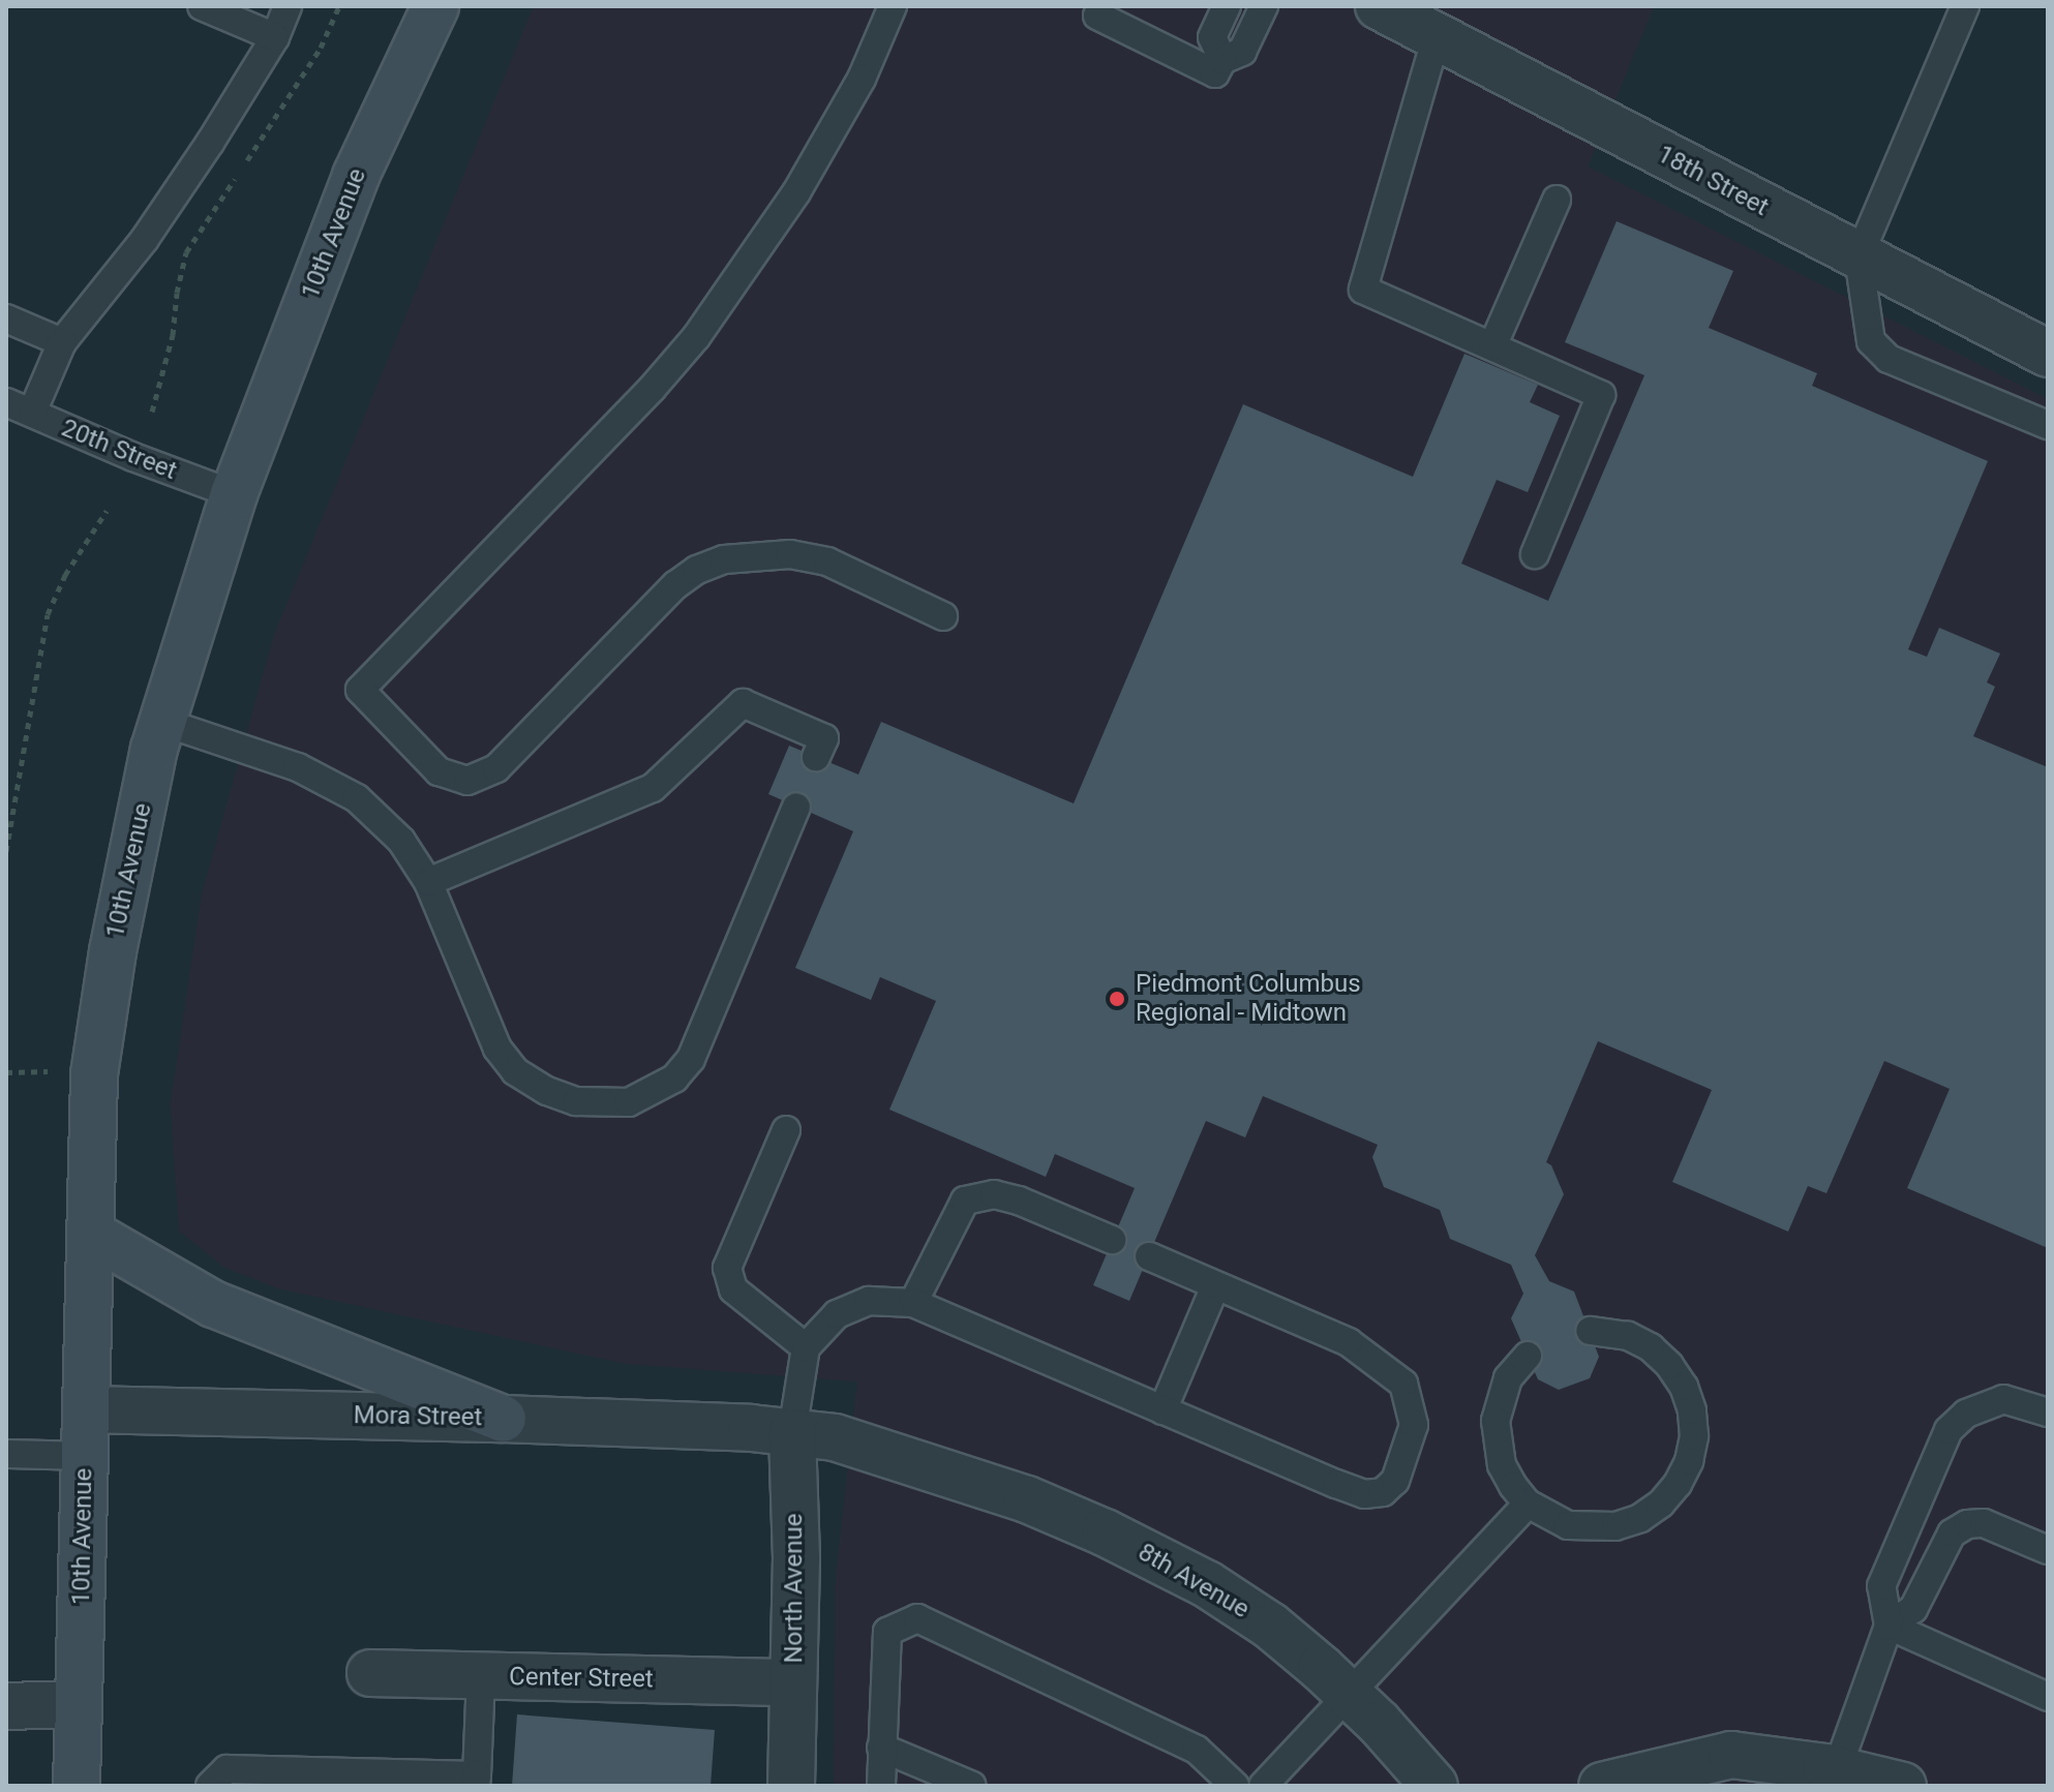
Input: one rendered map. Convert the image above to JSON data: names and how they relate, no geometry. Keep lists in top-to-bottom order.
{
  "streets": {
    "main road": ["10th Avenue"],
    "street": [
      "18th Street",
      "Mora Street",
      "8th Avenue",
      "North Avenue",
      "Center Street"
    ],
    "lane": ["20th Street"]
  },
  "crossings": [
    ["10th Avenue", "20th Street"],
    ["10th Avenue", "Mora Street"],
    ["Mora Street", "8th Avenue"],
    ["Mora Street", "North Avenue"],
    ["North Avenue", "Center Street"]
  ],
  "places": ["Piedmont Columbus Regional - Midtown"]
}
